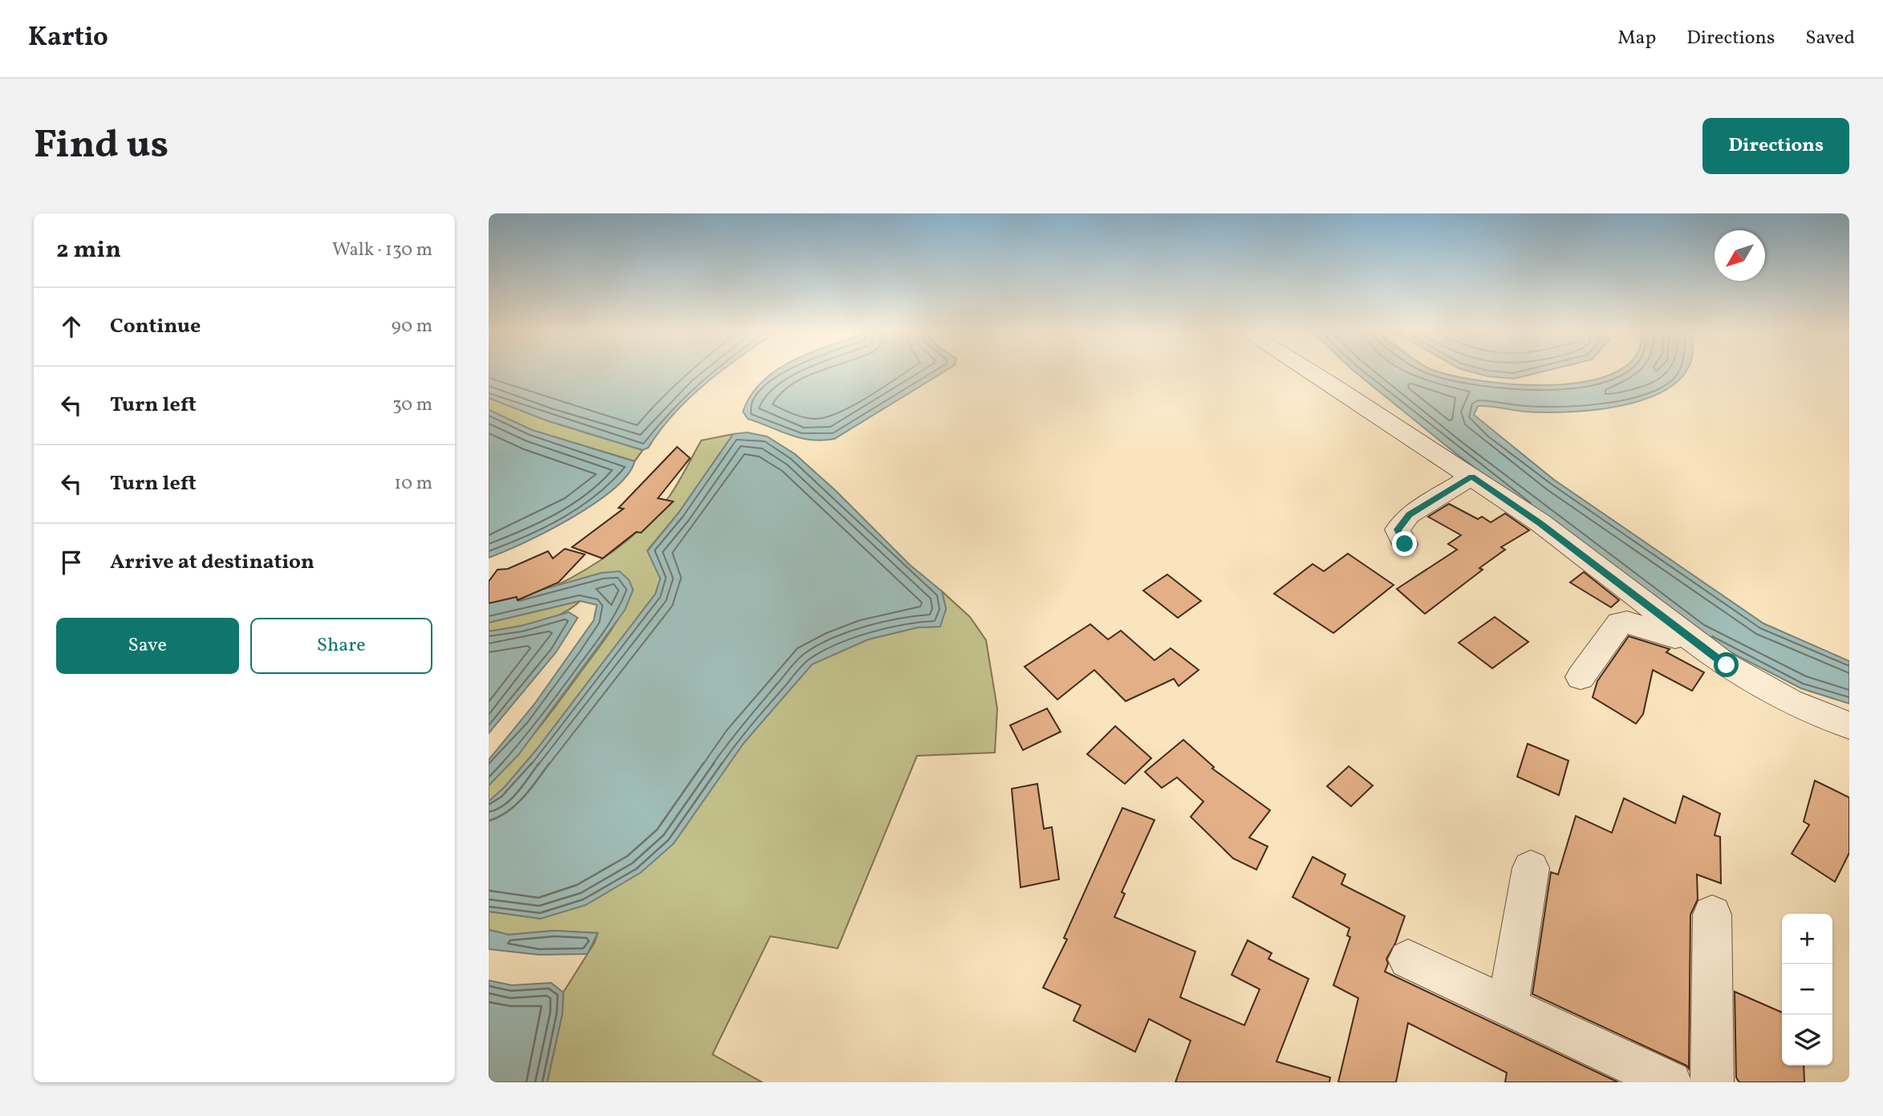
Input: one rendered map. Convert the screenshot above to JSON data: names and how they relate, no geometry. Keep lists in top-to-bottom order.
{
  "north": "bottom left",
  "page": {
    "header": "Kartio",
    "nav": ["Map", "Directions", "Saved"],
    "buttons": [
      "Directions",
      ["Save", "Share"]
    ],
    "title": "Find us",
    "heading": ["2 min", "Walk · 130 m"],
    "list": [
      ["Continue", "90 m"],
      ["Turn left", "30 m"],
      ["Turn left", "10 m"],
      "Arrive at destination"
    ],
    "map_buttons": ["+", "−"]
  }
}
